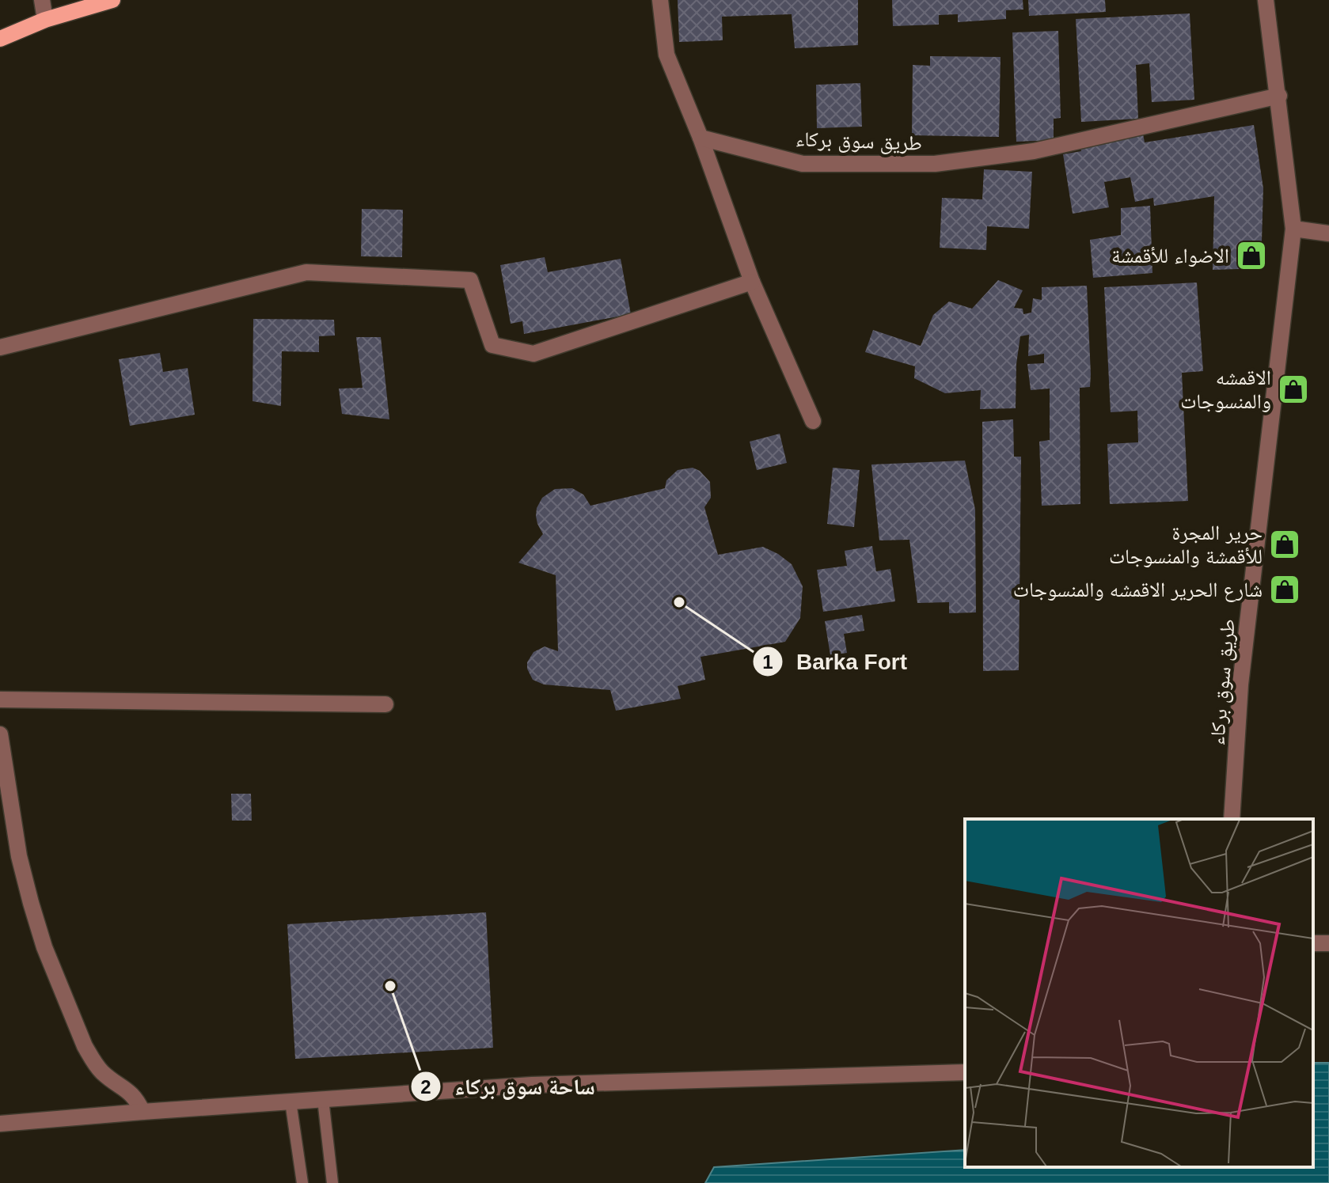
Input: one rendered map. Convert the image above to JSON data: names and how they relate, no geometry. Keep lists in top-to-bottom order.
{
  "streets": {
    "street": ["طريق سوق بركاء"]
  },
  "places": {
    "shop": [
      "الاضواء للأقمشة",
      "الاقمشه والمنسوجات",
      "حرير المجرة للأقمشة والمنسوجات",
      "شارع الحرير الاقمشه والمنسوجات"
    ],
    "other": ["Barka Fort", "ساحة سوق بركاء"]
  }
}
